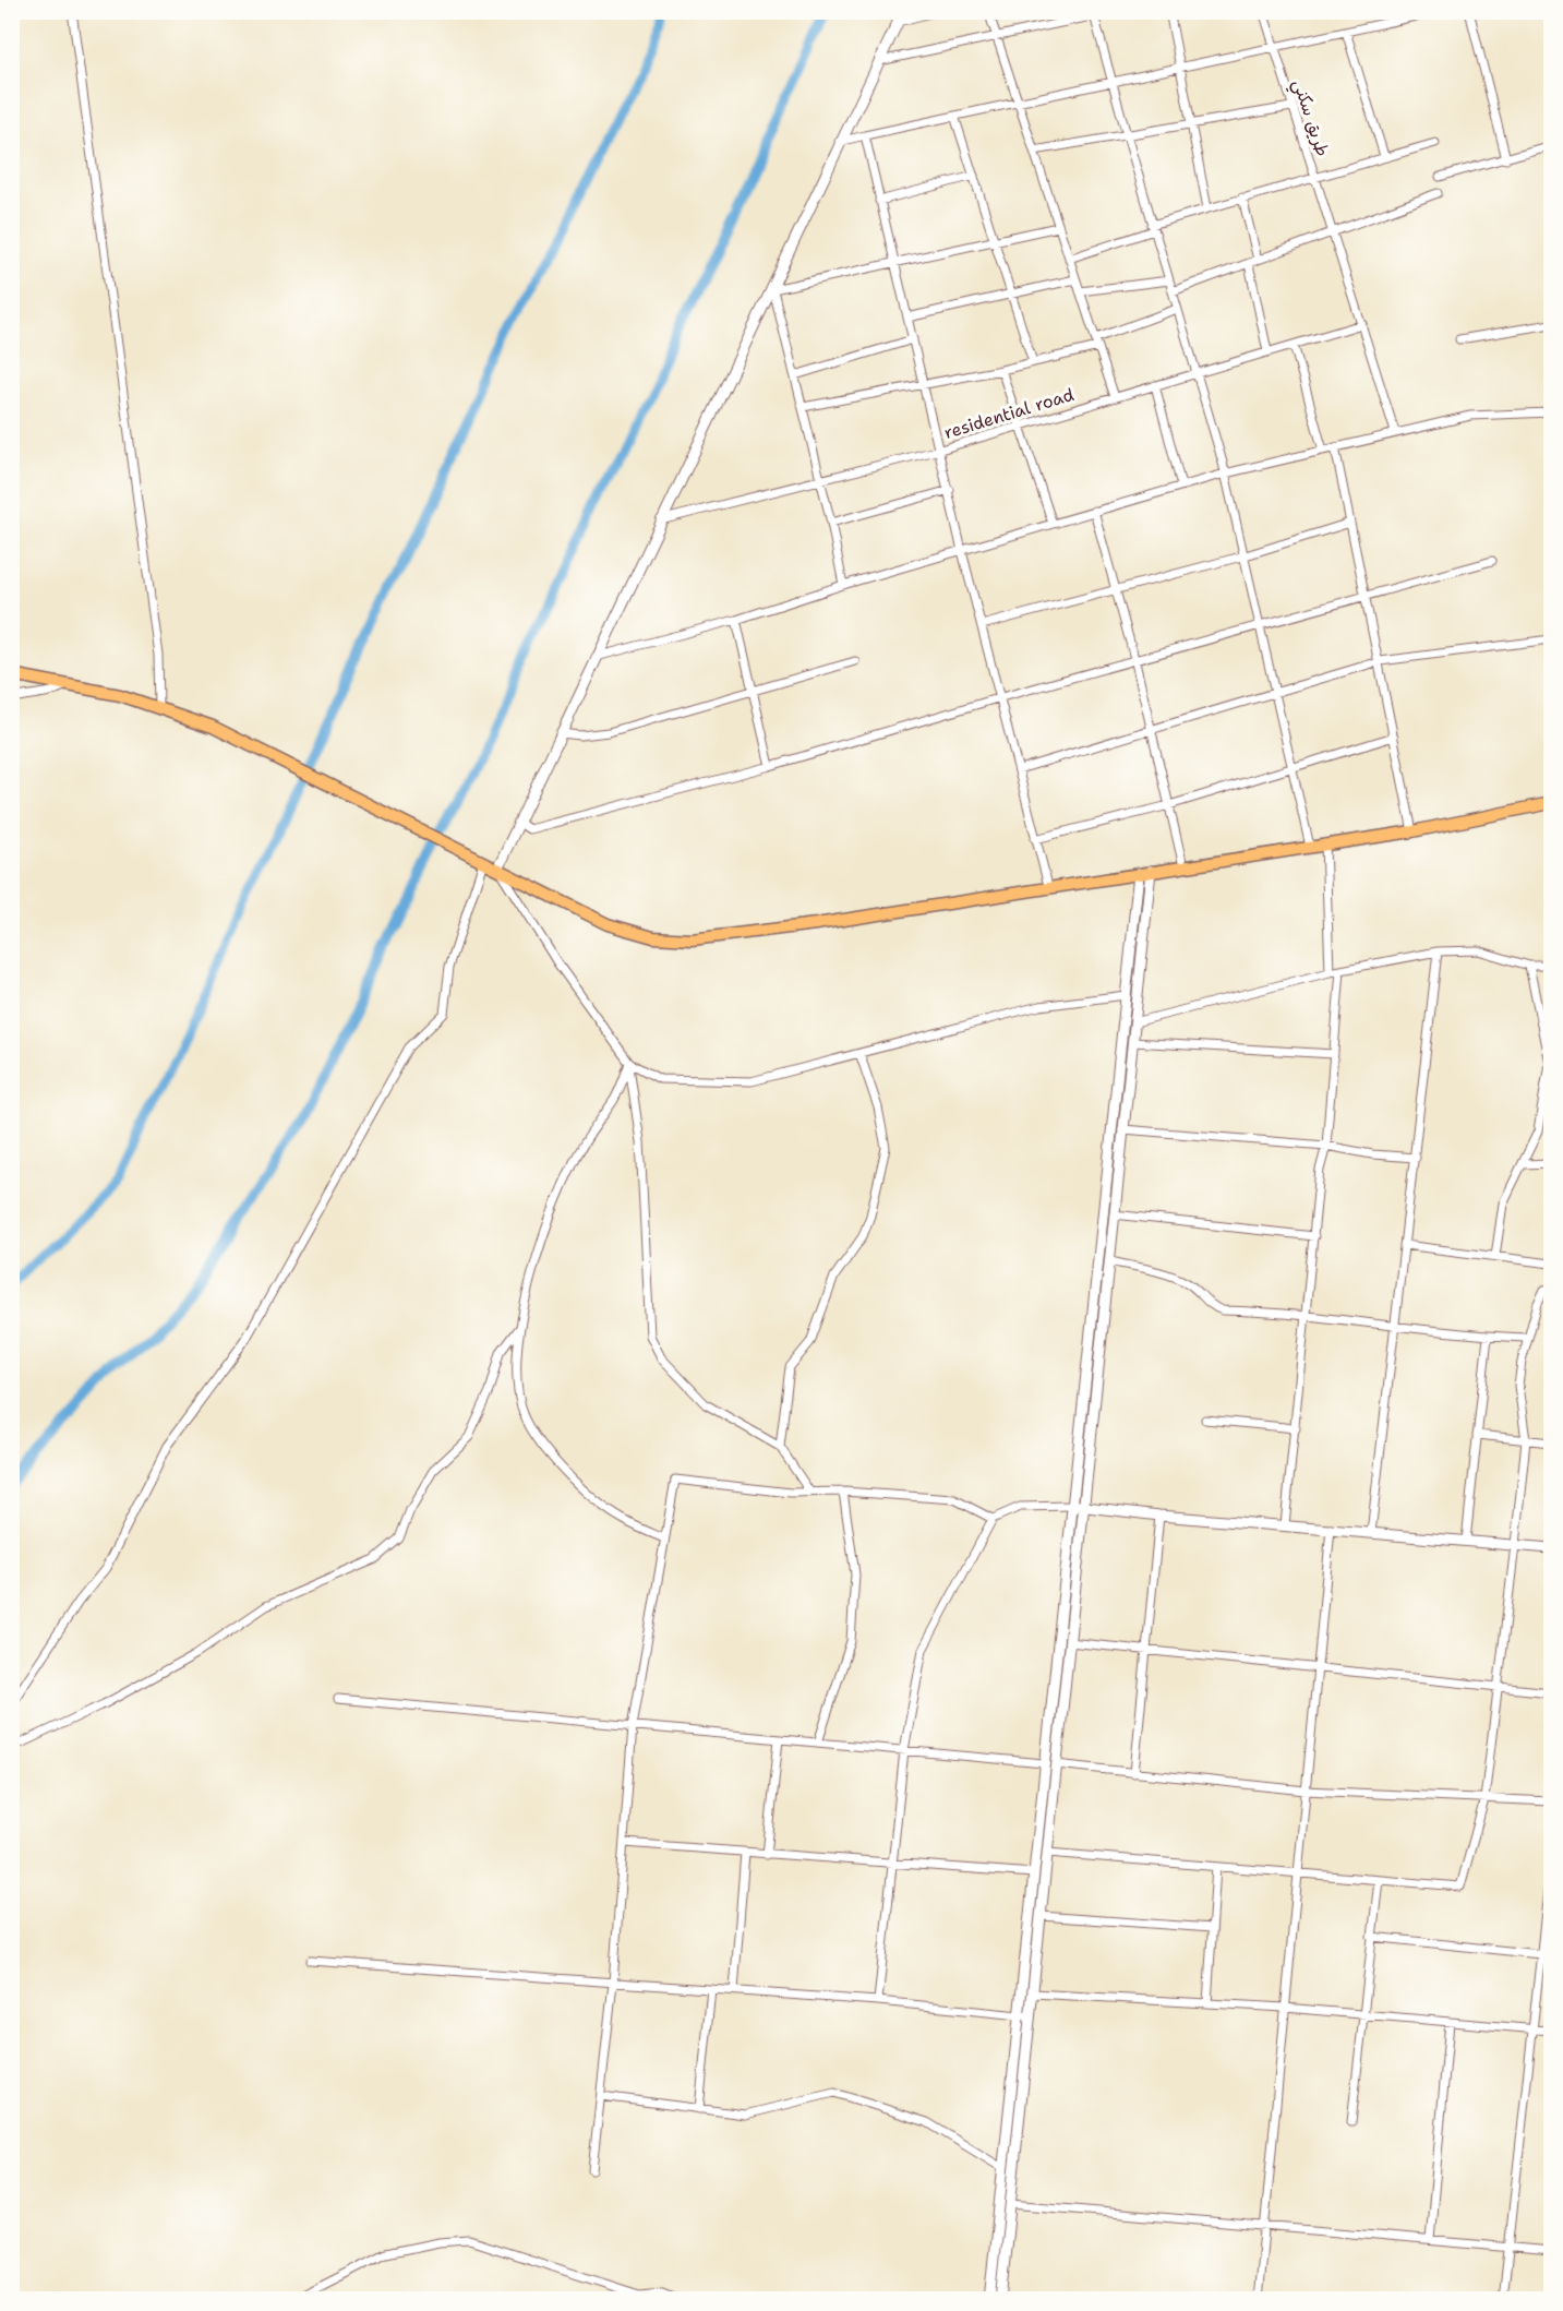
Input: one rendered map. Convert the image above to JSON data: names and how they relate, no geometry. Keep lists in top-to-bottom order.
{
  "streets": {
    "street": ["طريق سكني", "residential road"]
  },
  "crossings": [
    ["طريق سكني", "residential road"]
  ]
}
